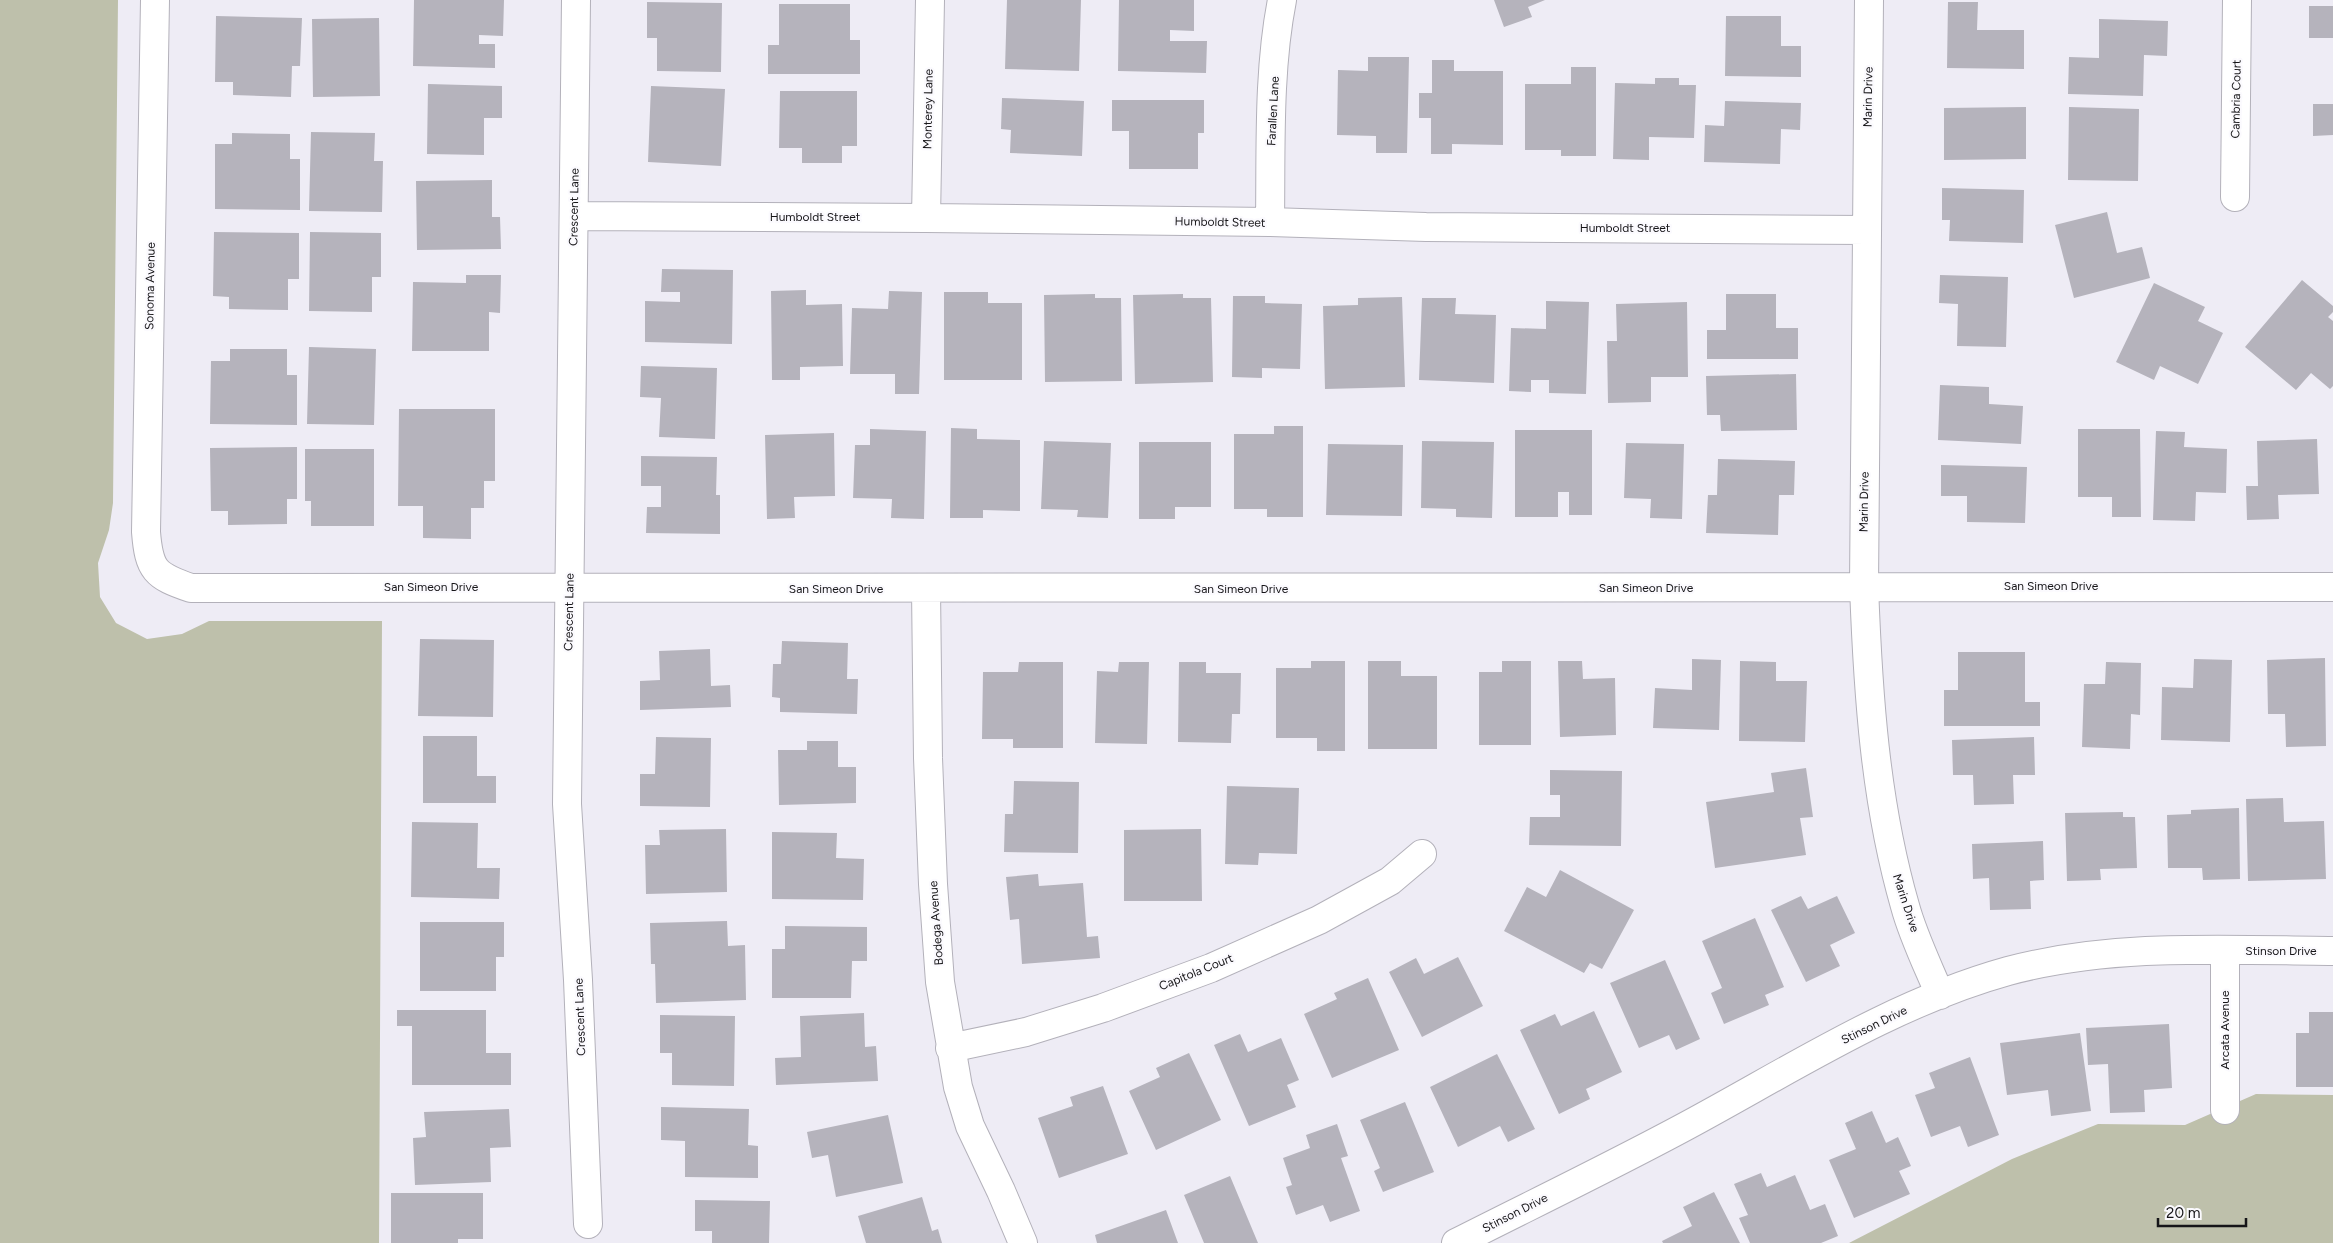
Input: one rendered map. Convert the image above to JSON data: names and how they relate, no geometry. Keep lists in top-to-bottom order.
{
  "streets": {
    "street": [
      "Marin Drive",
      "Cambria Court",
      "Monterey Lane",
      "Farallen Lane",
      "Crescent Lane",
      "Humboldt Street",
      "Sonoma Avenue",
      "San Simeon Drive",
      "Bodega Avenue",
      "Stinson Drive",
      "Capitola Court",
      "Arcata Avenue"
    ]
  },
  "crossings": [
    ["Marin Drive", "Humboldt Street"],
    ["Marin Drive", "San Simeon Drive"],
    ["Marin Drive", "Stinson Drive"],
    ["Monterey Lane", "Humboldt Street"],
    ["Farallen Lane", "Humboldt Street"],
    ["Crescent Lane", "Humboldt Street"],
    ["Crescent Lane", "San Simeon Drive"],
    ["Sonoma Avenue", "San Simeon Drive"],
    ["San Simeon Drive", "Bodega Avenue"],
    ["Bodega Avenue", "Capitola Court"],
    ["Stinson Drive", "Arcata Avenue"]
  ],
  "scale_bar": "20 m"
}
